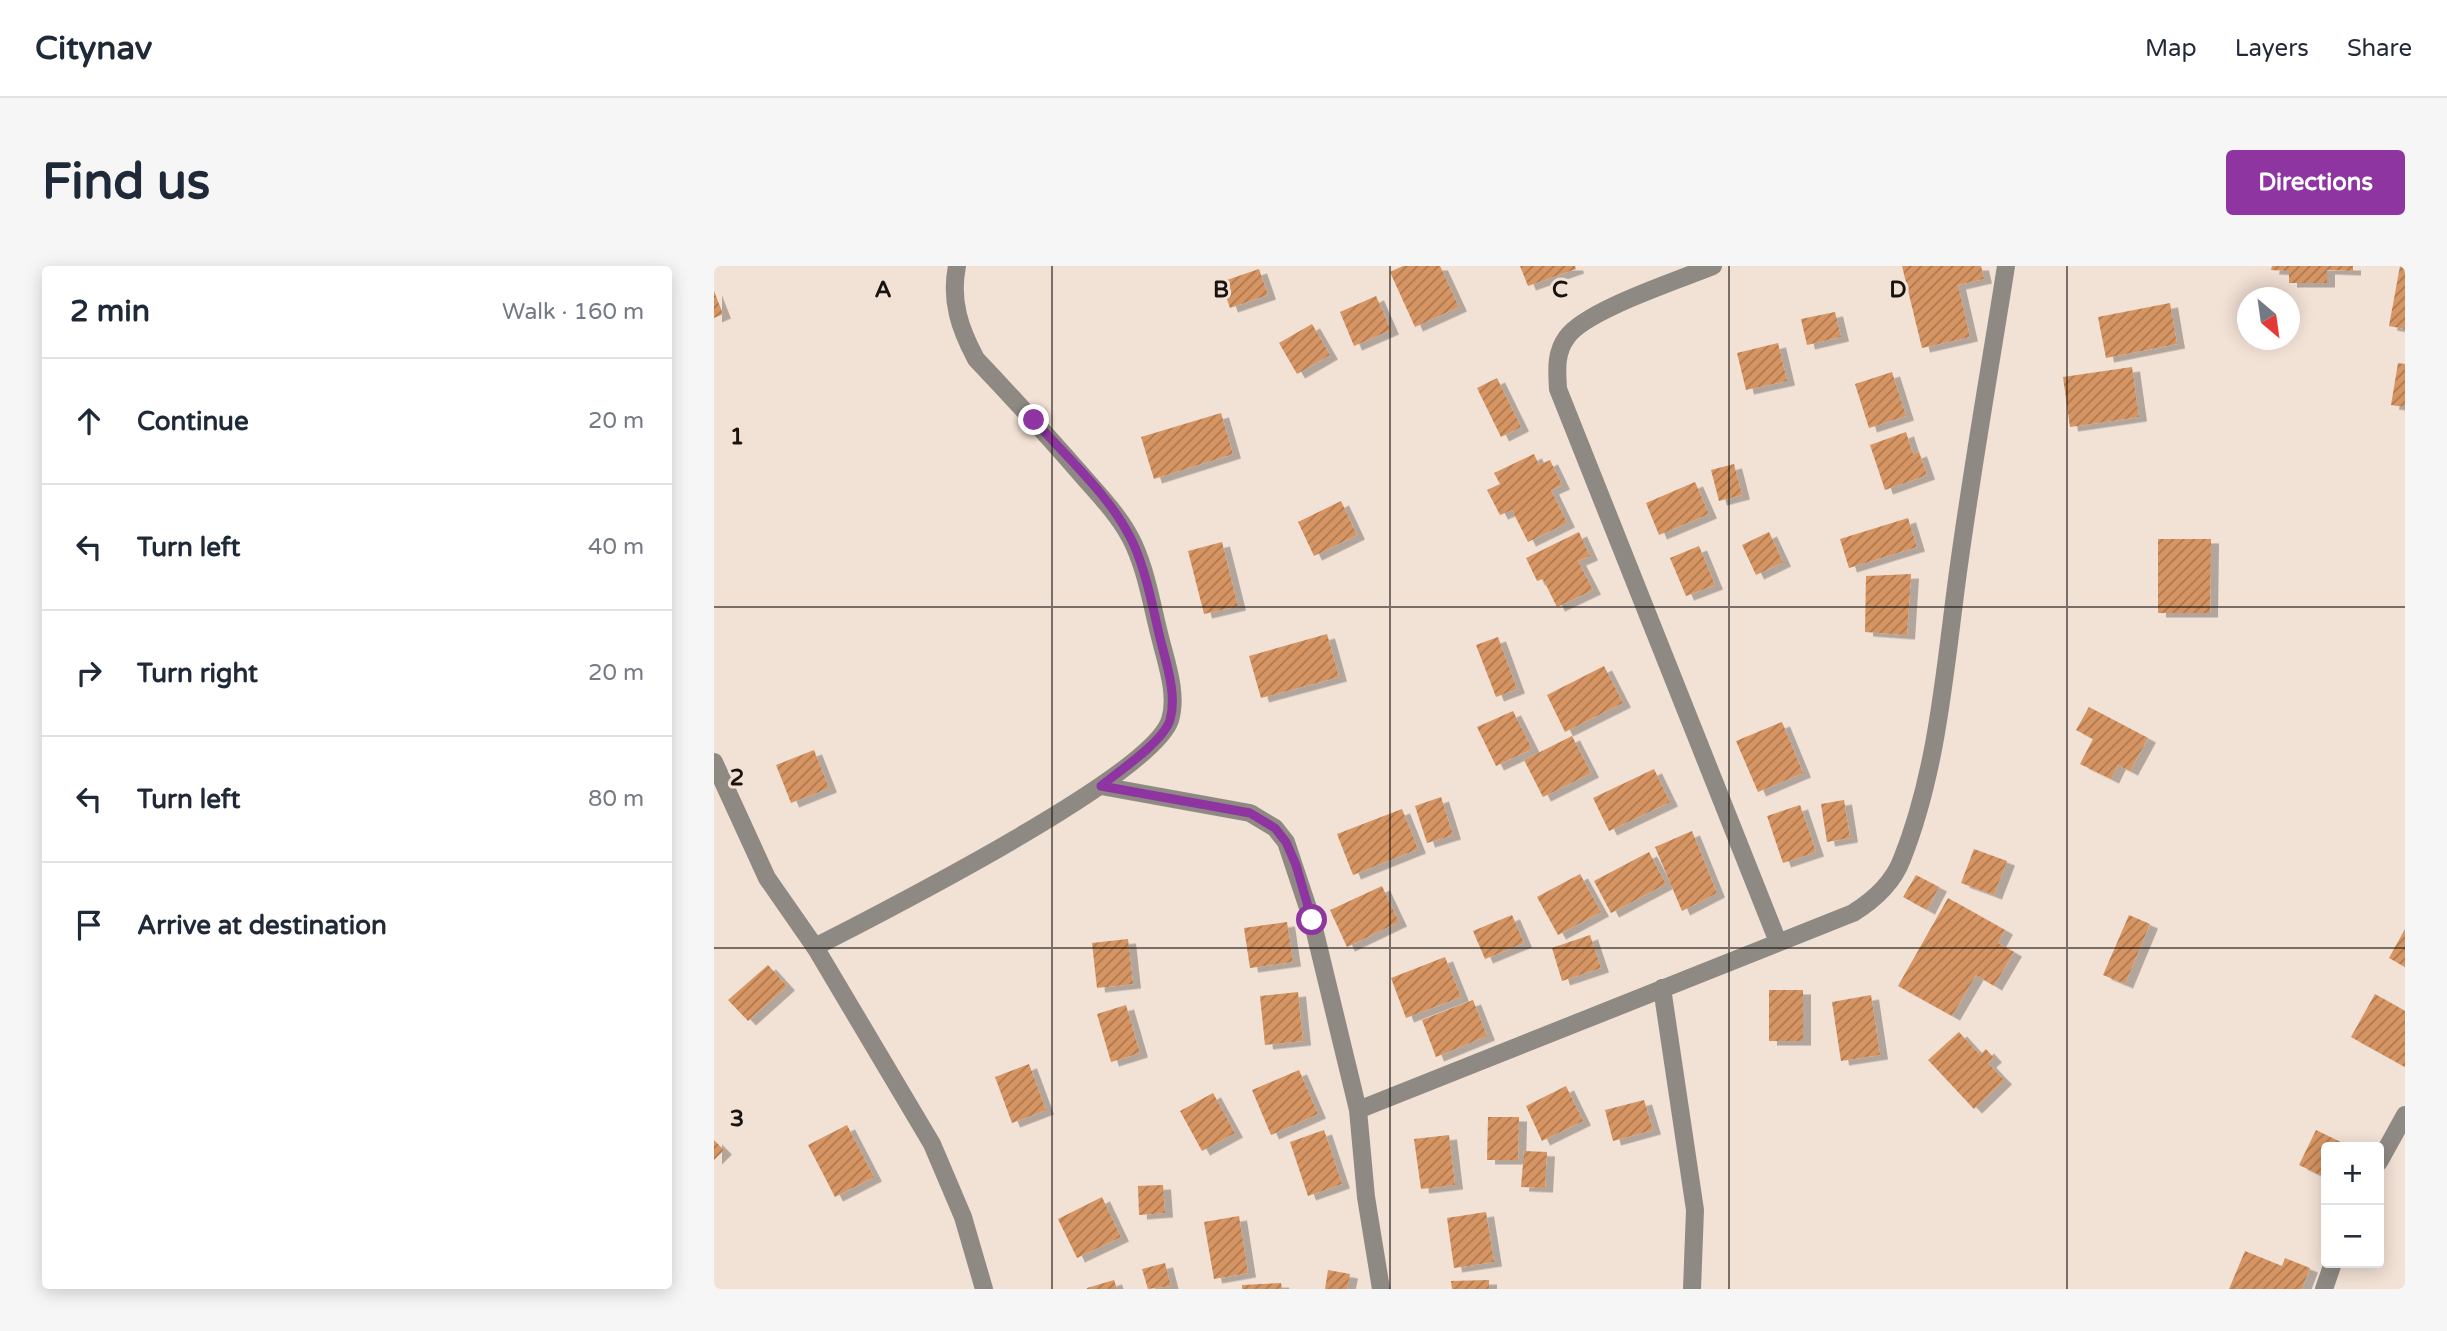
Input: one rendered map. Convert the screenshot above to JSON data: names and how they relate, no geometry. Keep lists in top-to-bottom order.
{
  "north": "bottom right",
  "page": {
    "header": "Citynav",
    "nav": ["Map", "Layers", "Share"],
    "buttons": "Directions",
    "title": "Find us",
    "heading": ["2 min", "Walk · 160 m"],
    "list": [
      ["Continue", "20 m"],
      ["Turn left", "40 m"],
      ["Turn right", "20 m"],
      ["Turn left", "80 m"],
      "Arrive at destination"
    ],
    "map_buttons": ["+", "−"]
  },
  "grid": {
    "columns": [
      "A",
      "B",
      "C",
      "D"
    ],
    "rows": ["1", "2", "3"]
  }
}
